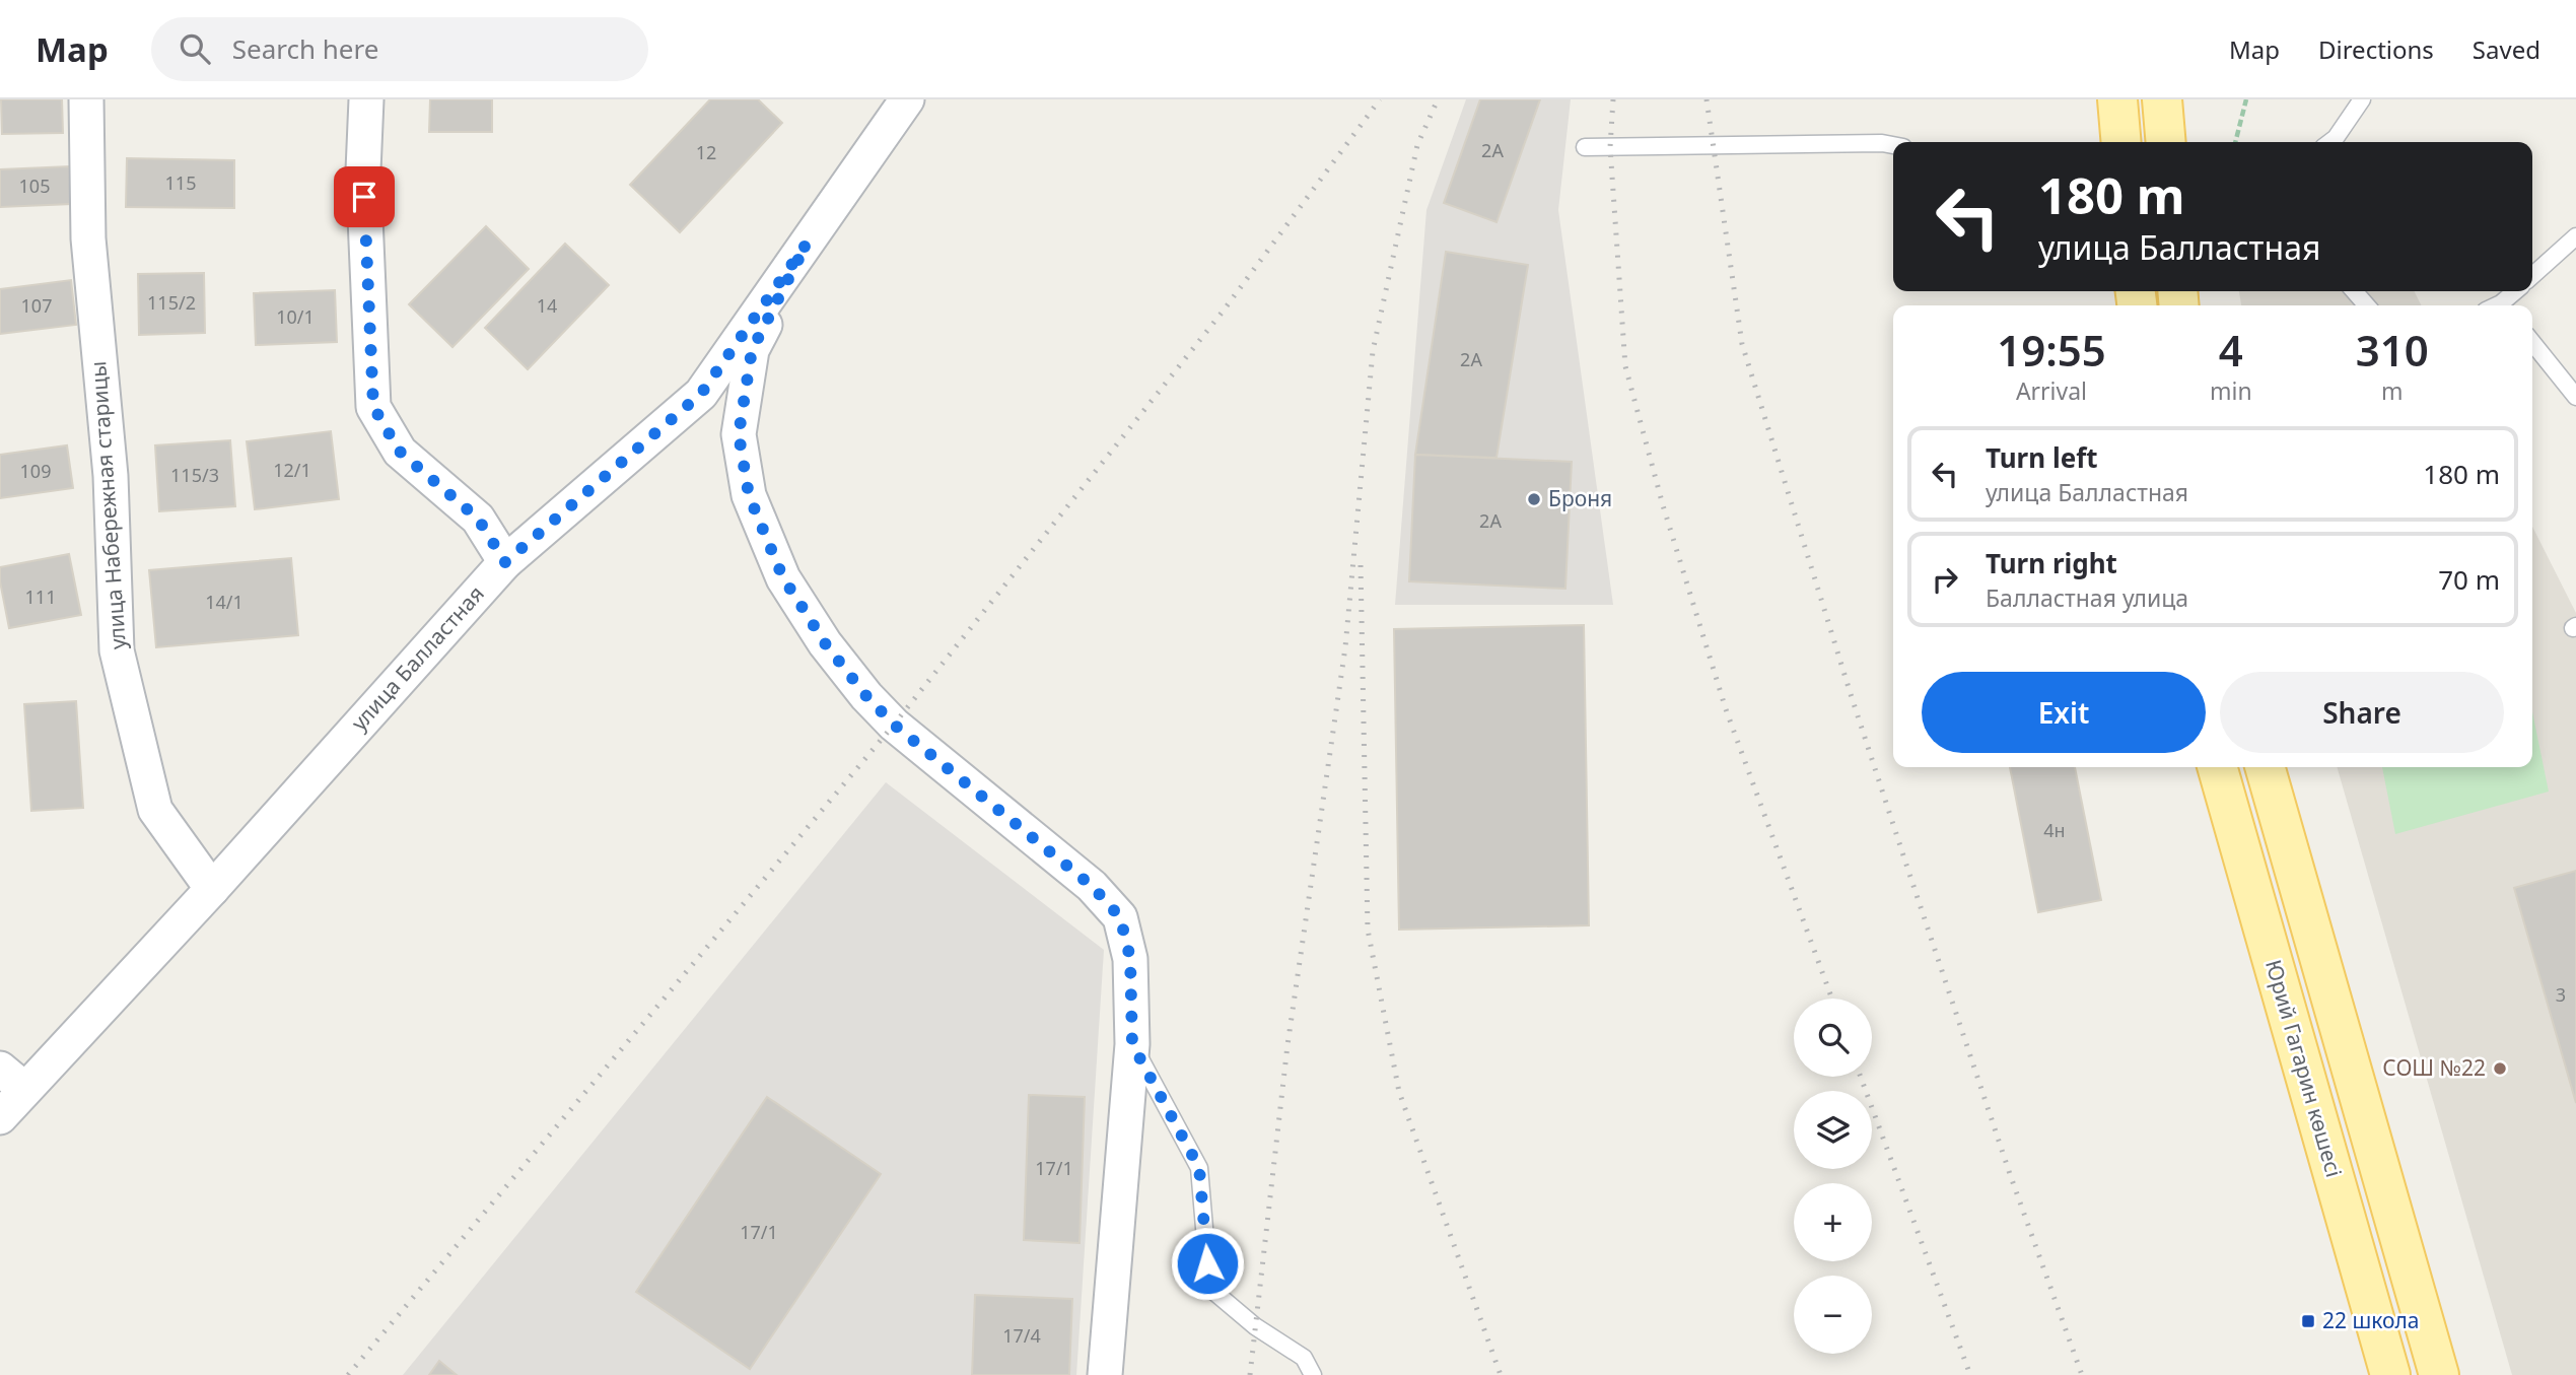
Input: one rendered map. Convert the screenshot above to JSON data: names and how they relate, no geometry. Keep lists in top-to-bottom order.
{
  "streets": {
    "main road": ["Юрий Гагарин көшесі"],
    "street": ["улица Набережная старицы", "улица Балластная"]
  },
  "crossings": [
    ["улица Набережная старицы", "улица Балластная"]
  ],
  "places": {
    "other": ["Броня", "СОШ №22"],
    "transit": ["22 школа"]
  },
  "house_numbers": [
    "2А",
    "12",
    "115",
    "105",
    "115/2",
    "107",
    "14",
    "10/1",
    "2А",
    "12/1",
    "109",
    "115/3",
    "2А",
    "111",
    "14/1",
    "4н",
    "3",
    "17/1",
    "17/1",
    "17/4"
  ],
  "page": {
    "header": "Map",
    "search": "Search here",
    "nav": ["Map", "Directions", "Saved"],
    "turn": ["180 m", "улица Балластная"],
    "eta": [
      "19:55",
      "Arrival",
      "4",
      "min",
      "310",
      "m"
    ],
    "list": [
      {
        "name": "Turn left",
        "note": "улица Балластная",
        "value": "180 m"
      },
      {
        "name": "Turn right",
        "note": "Балластная улица",
        "value": "70 m"
      }
    ],
    "buttons": ["Exit", "Share"],
    "map_buttons": ["+", "−"]
  }
}
